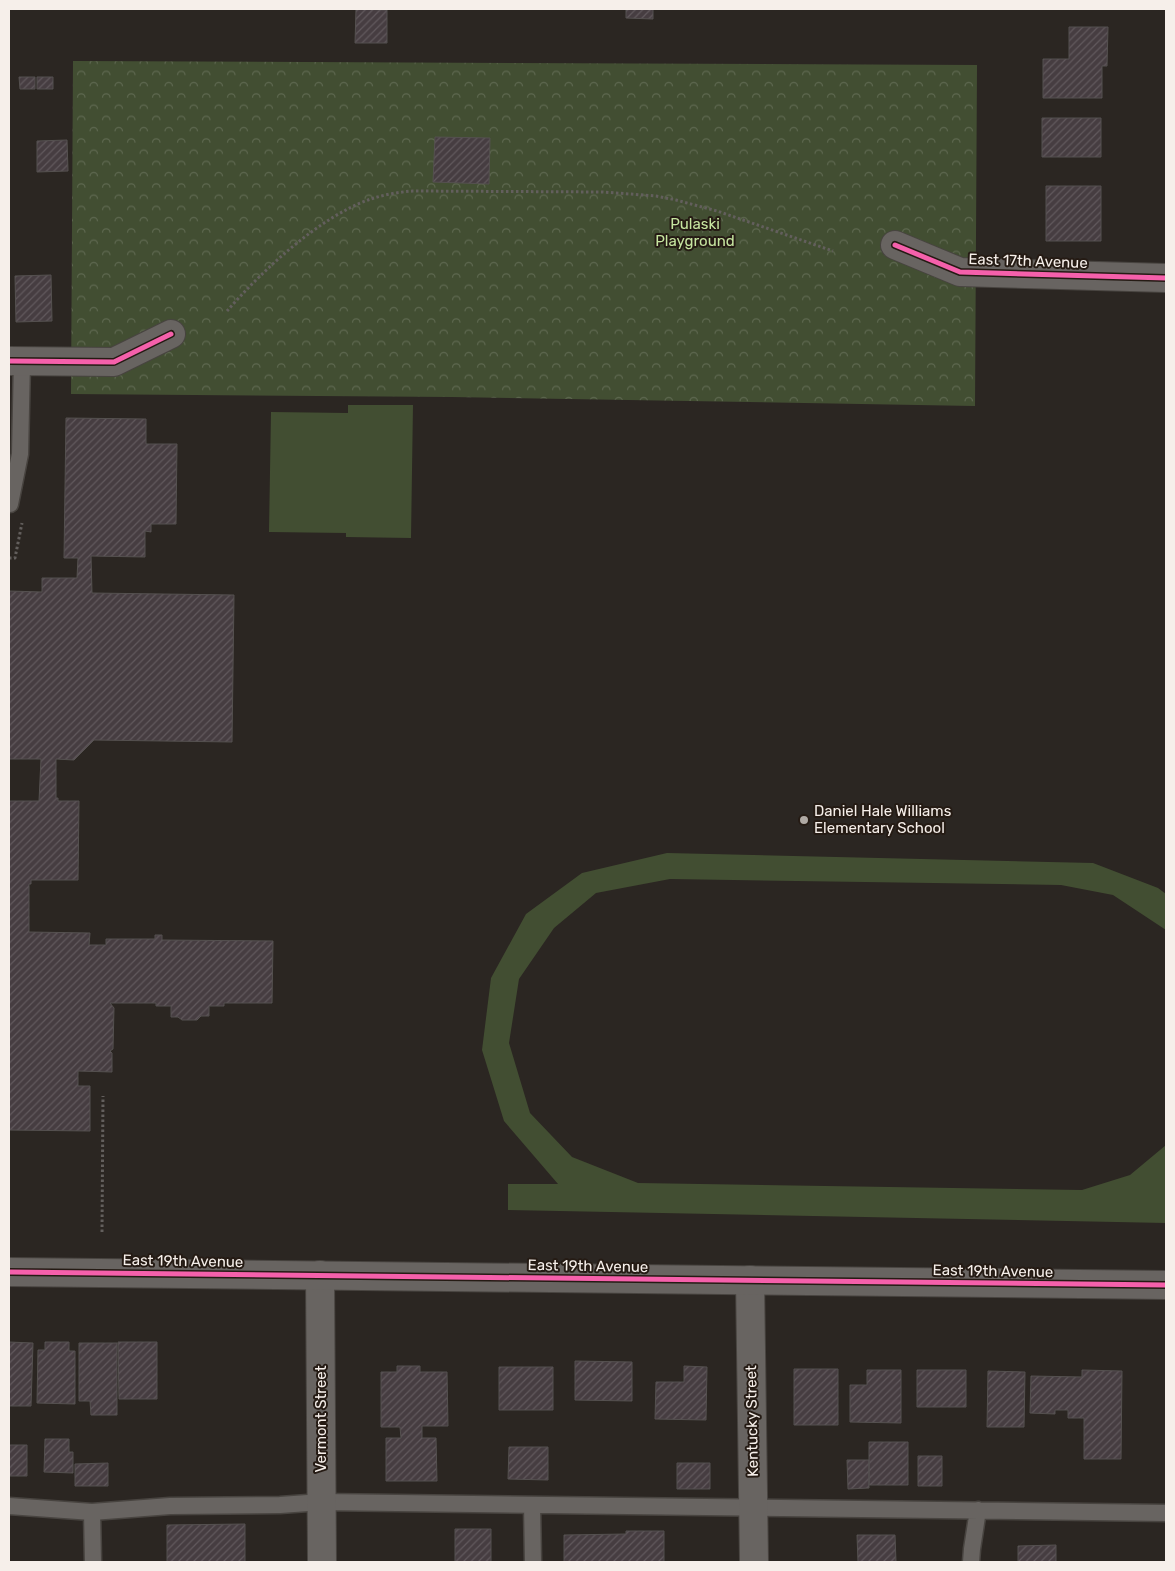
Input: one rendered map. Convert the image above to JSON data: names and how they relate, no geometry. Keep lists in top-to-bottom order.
{
  "streets": {
    "street": [
      "East 17th Avenue",
      "East 19th Avenue",
      "Vermont Street",
      "Kentucky Street"
    ]
  },
  "crossings": [
    ["East 19th Avenue", "Vermont Street"],
    ["East 19th Avenue", "Kentucky Street"]
  ],
  "parks": ["Pulaski Playground"],
  "places": ["Daniel Hale Williams Elementary School"]
}
